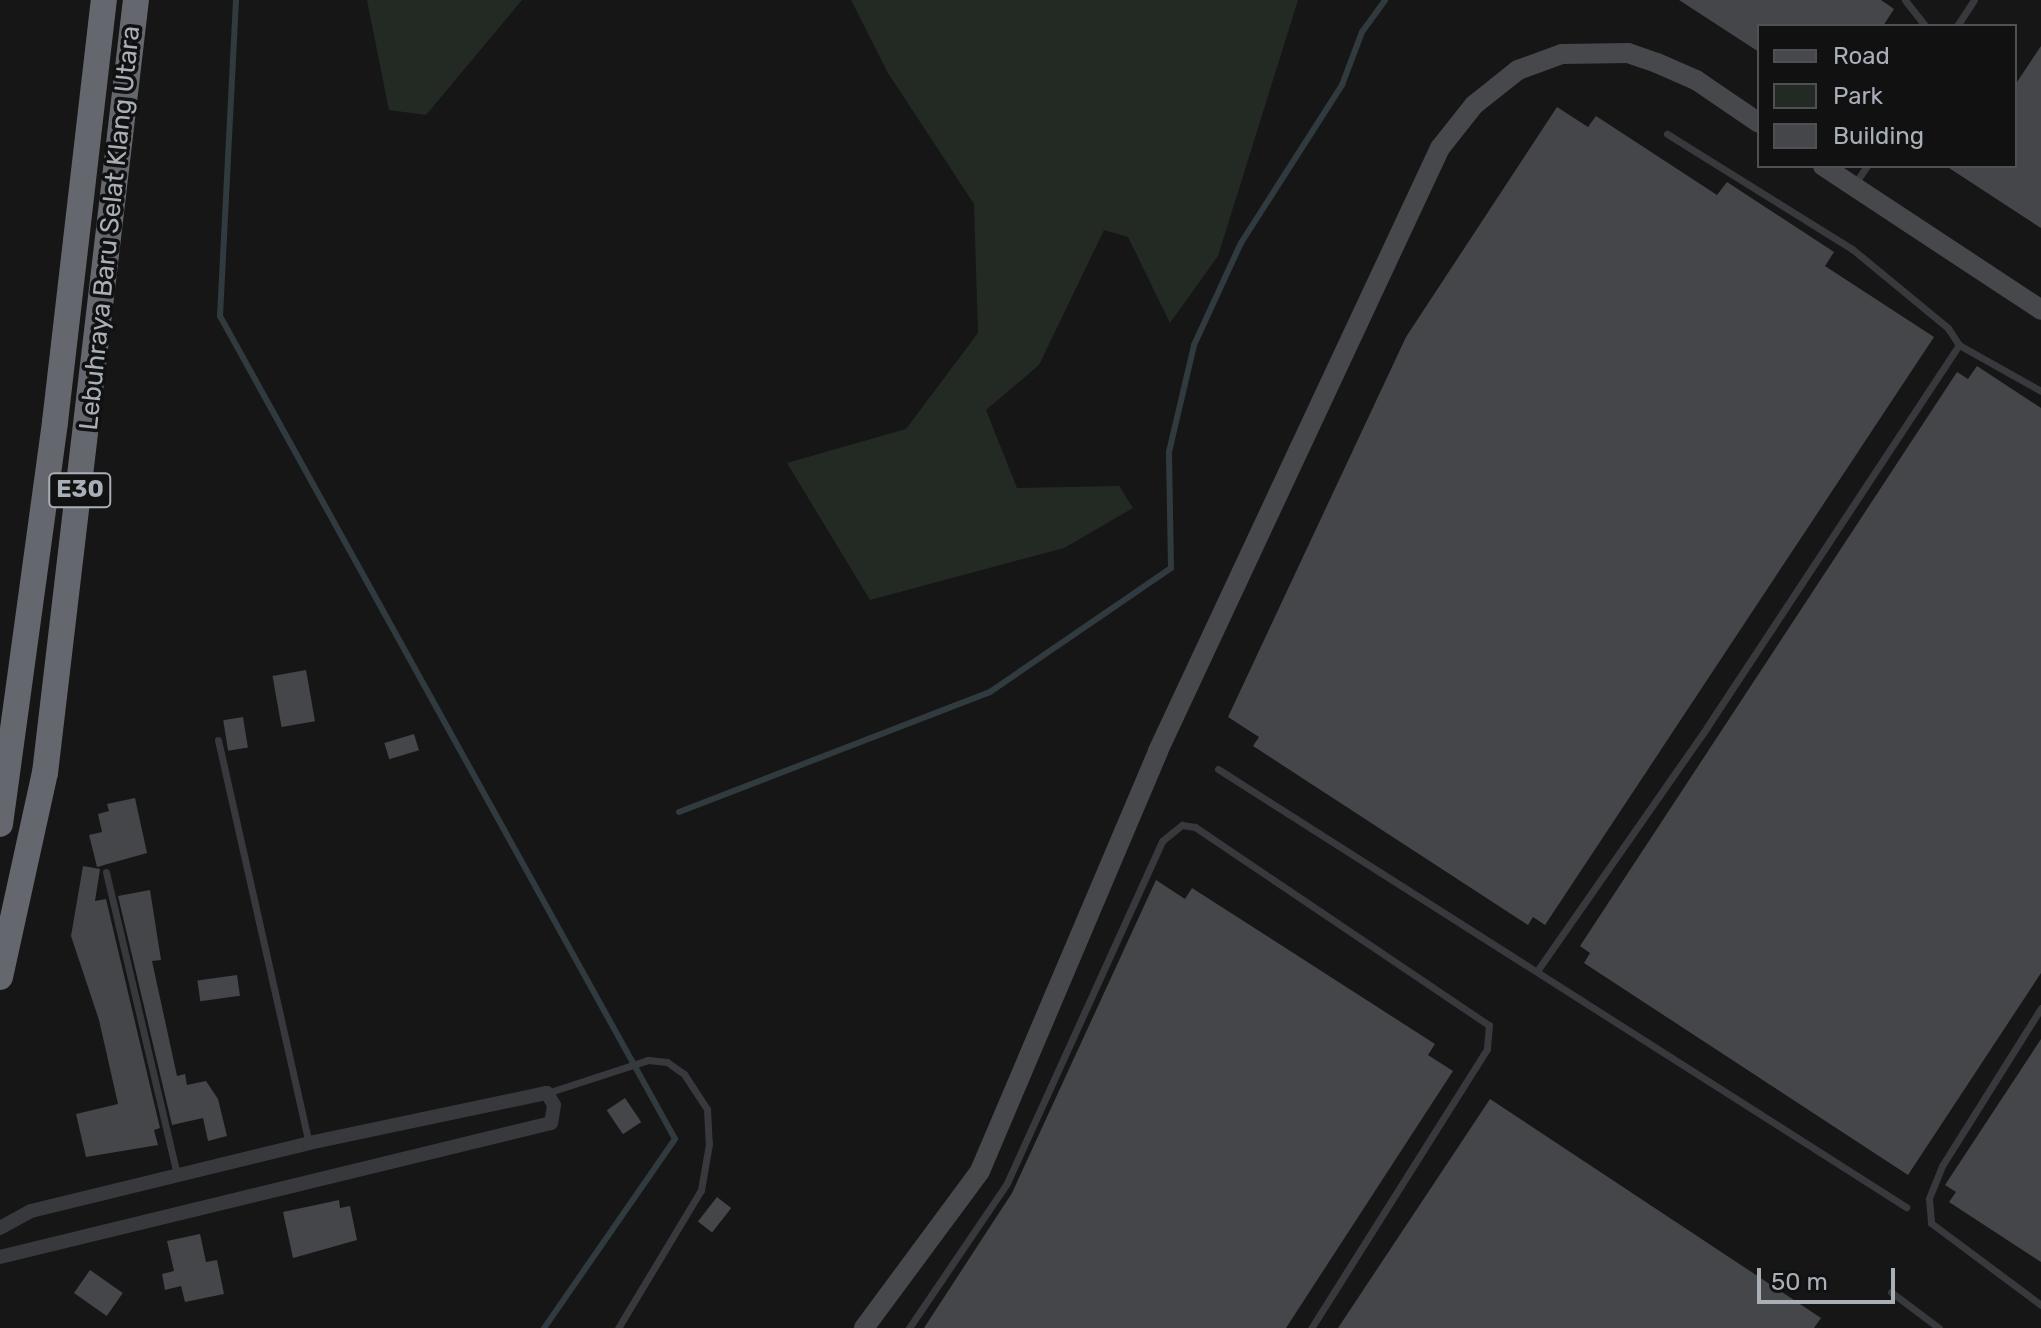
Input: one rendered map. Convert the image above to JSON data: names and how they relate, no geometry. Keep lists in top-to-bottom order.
{
  "streets": {
    "highway": ["Lebuhraya Baru Selat Klang Utara", "E30"]
  },
  "legend": ["Road", "Park", "Building"],
  "scale_bar": "50 m"
}
